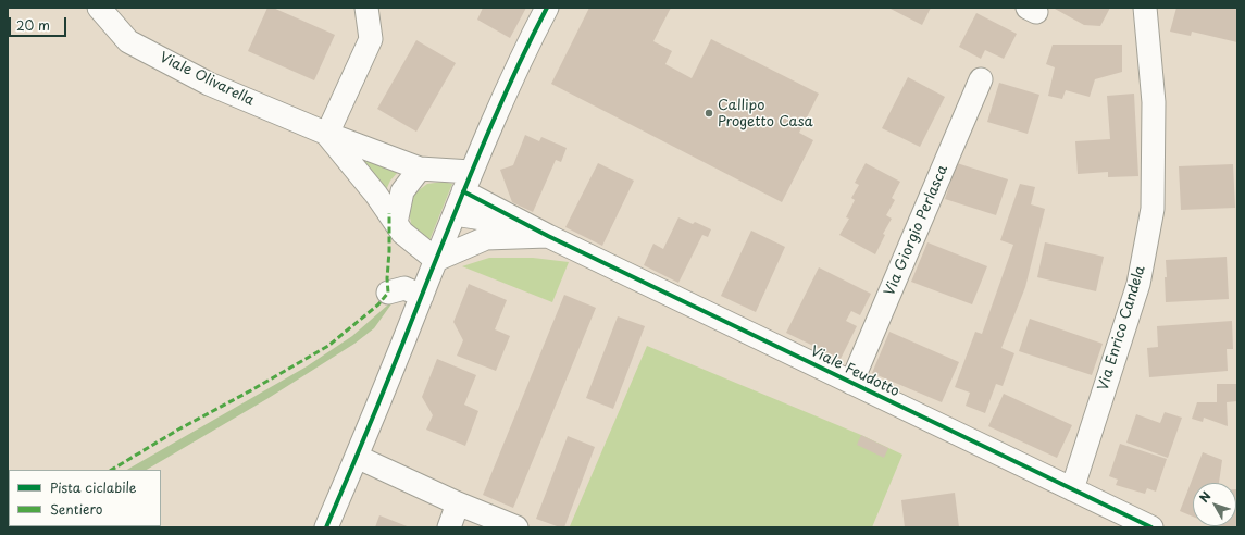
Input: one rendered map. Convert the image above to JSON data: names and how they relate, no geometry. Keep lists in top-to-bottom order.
{
  "streets": {
    "street": [
      "Viale Olivarella",
      "Via Giorgio Perlasca",
      "Via Enrico Candela",
      "Viale Feudotto"
    ]
  },
  "crossings": [
    ["Viale Olivarella", "Viale Feudotto"],
    ["Via Giorgio Perlasca", "Viale Feudotto"],
    ["Via Enrico Candela", "Viale Feudotto"]
  ],
  "places": ["Callipo Progetto Casa"],
  "legend": ["Pista ciclabile", "Sentiero"],
  "scale_bar": "20 m",
  "north": "top left"
}
